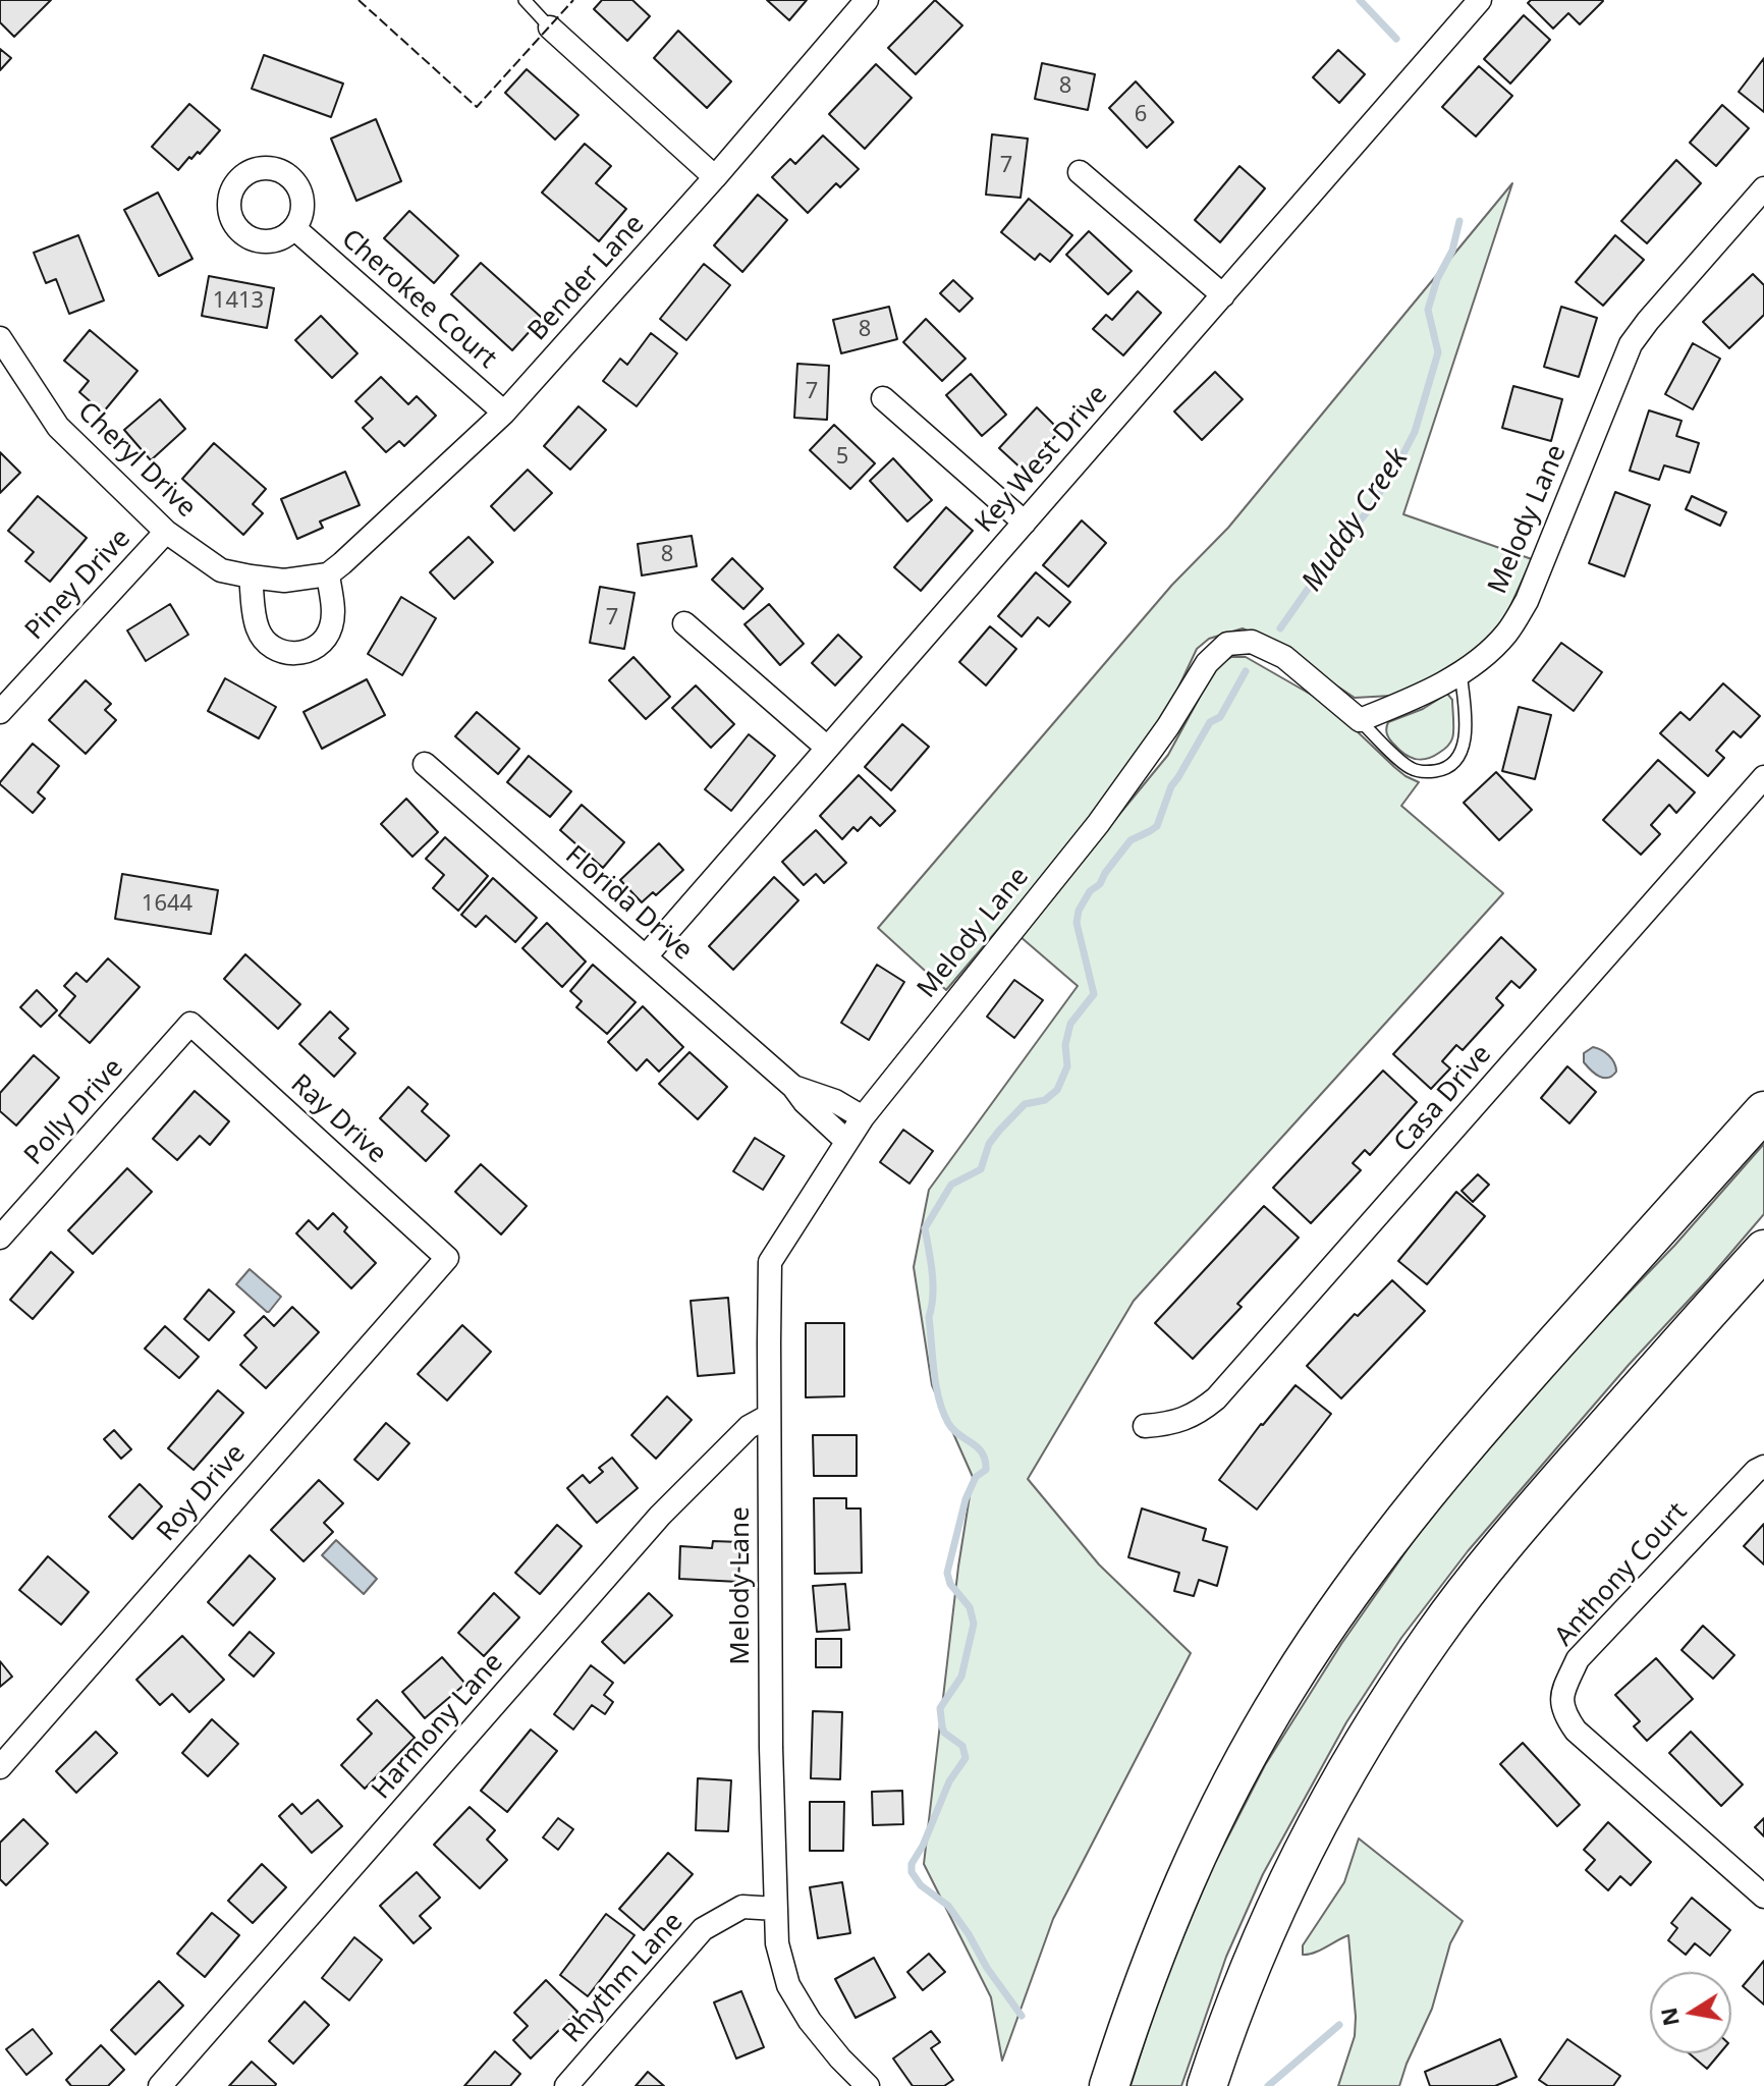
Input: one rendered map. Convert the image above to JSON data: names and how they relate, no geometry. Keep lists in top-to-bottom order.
{
  "streets": {
    "street": [
      "Bender Lane",
      "Cherokee Court",
      "Key West Drive",
      "Cheryl Drive",
      "Melody Lane",
      "Piney Drive",
      "Florida Drive",
      "Casa Drive",
      "Polly Drive",
      "Ray Drive",
      "Roy Drive",
      "Anthony Court",
      "Harmony Lane",
      "Rhythm Lane"
    ]
  },
  "crossings": [
    ["Bender Lane", "Cherokee Court"],
    ["Key West Drive", "Florida Drive"],
    ["Cheryl Drive", "Piney Drive"],
    ["Melody Lane", "Florida Drive"],
    ["Melody Lane", "Harmony Lane"],
    ["Melody Lane", "Rhythm Lane"],
    ["Polly Drive", "Ray Drive"],
    ["Ray Drive", "Roy Drive"]
  ],
  "water": ["Muddy Creek"],
  "house_numbers": [
    "8",
    "6",
    "7",
    "1413",
    "8",
    "7",
    "5",
    "8",
    "7",
    "1644"
  ],
  "north": "left"
}
